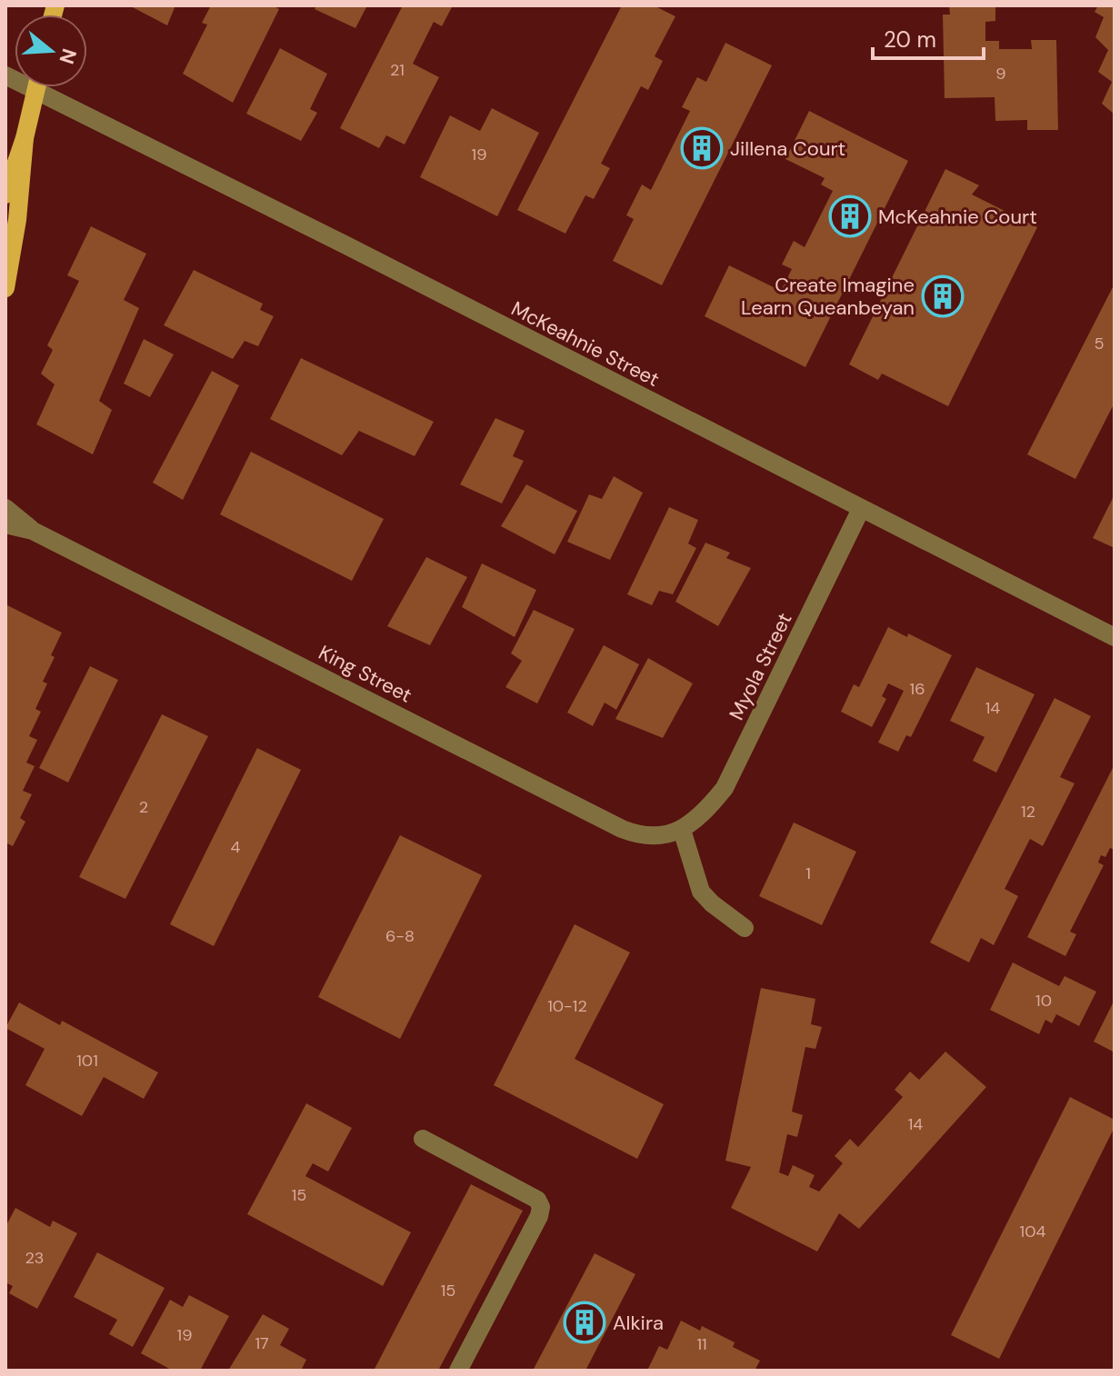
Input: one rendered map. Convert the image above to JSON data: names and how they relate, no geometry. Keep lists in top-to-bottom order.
{
  "streets": {
    "street": ["McKeahnie Street", "Myola Street", "King Street"]
  },
  "crossings": [
    ["McKeahnie Street", "Myola Street"],
    ["Myola Street", "King Street"]
  ],
  "places": {
    "building": [
      "Jillena Court",
      "McKeahnie Court",
      "Create Imagine Learn Queanbeyan",
      "Alkira"
    ]
  },
  "house_numbers": [
    "21",
    "9",
    "19",
    "5",
    "16",
    "14",
    "2",
    "12",
    "4",
    "1",
    "6-8",
    "10",
    "10-12",
    "101",
    "14",
    "15",
    "104",
    "23",
    "15",
    "19",
    "17",
    "11"
  ],
  "scale_bar": "20 m",
  "north": "right"
}
